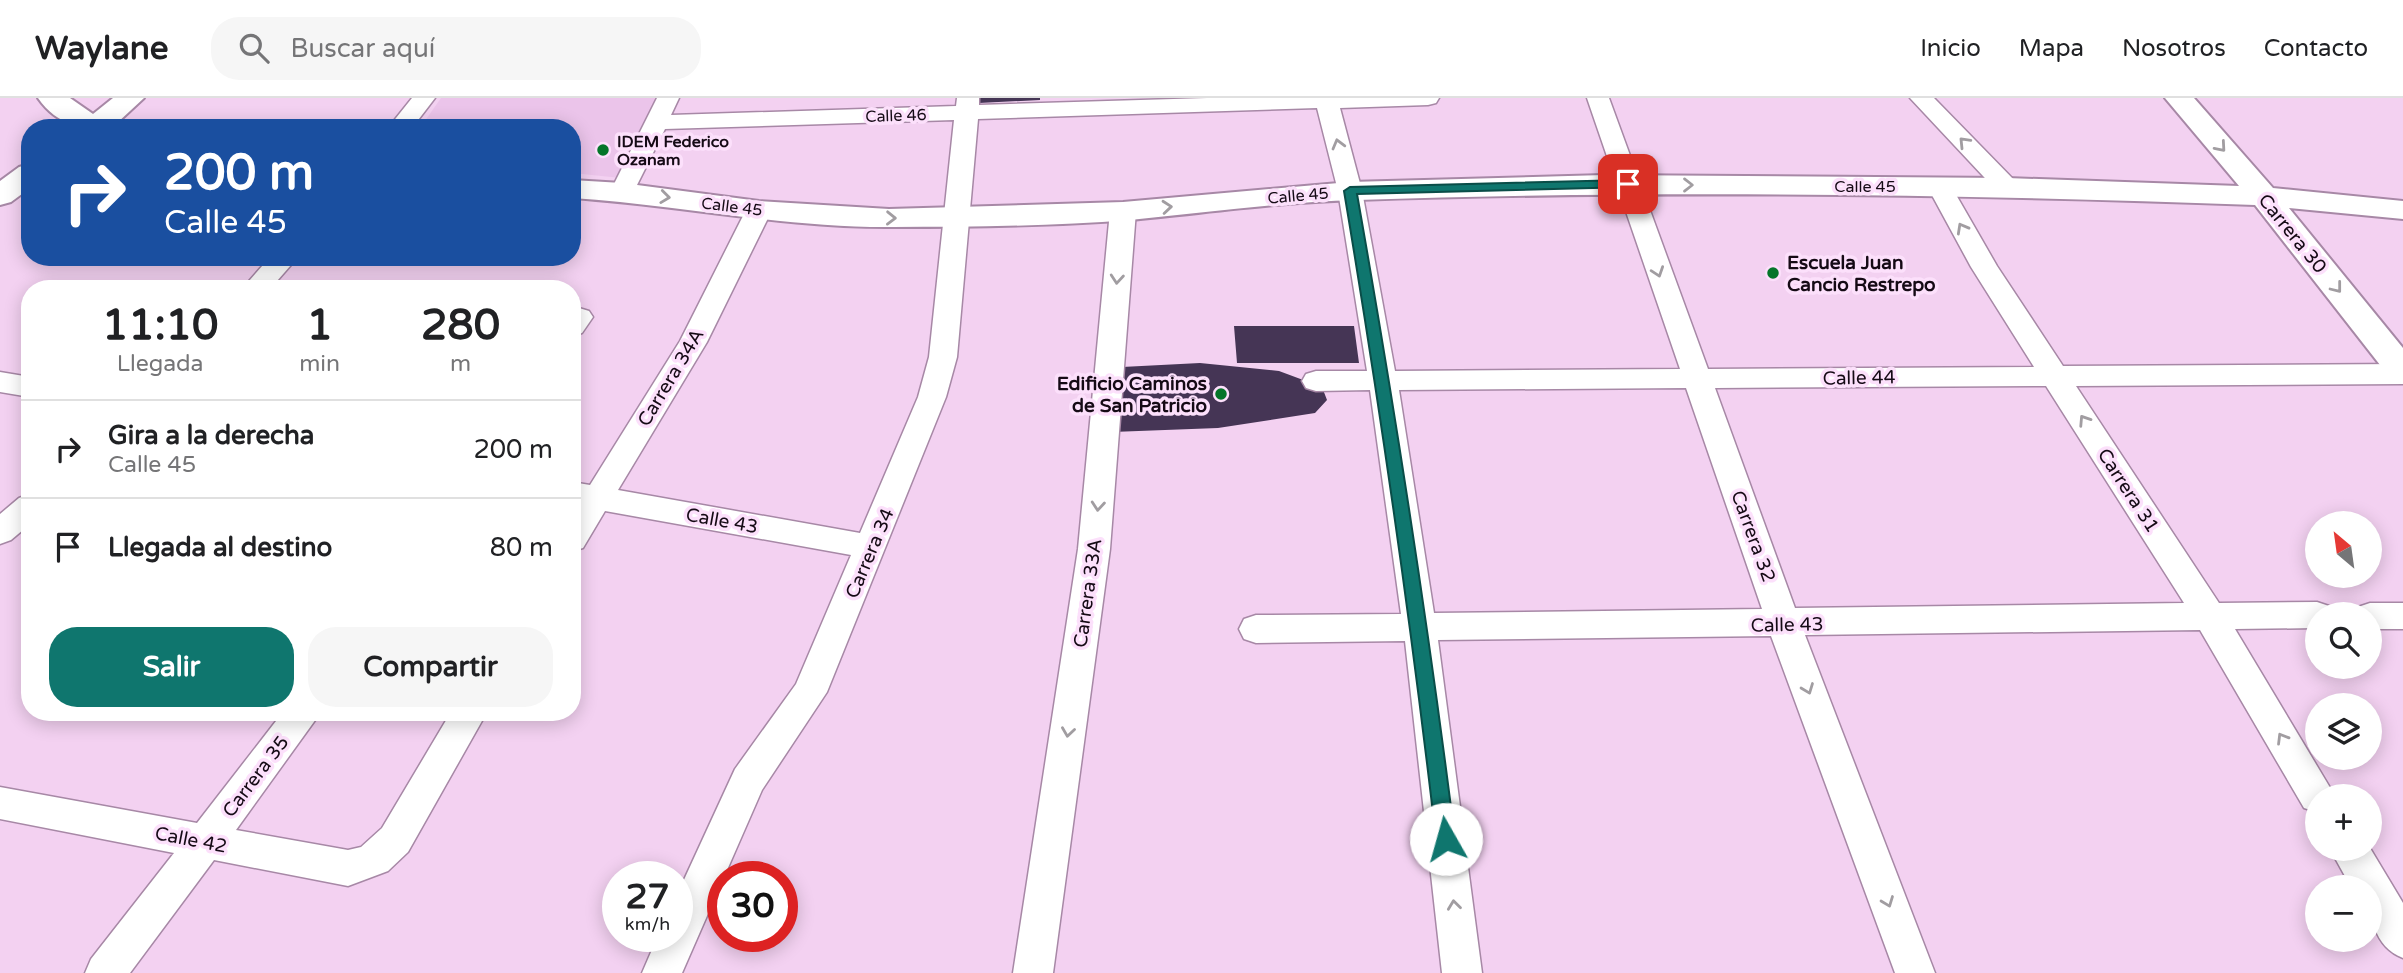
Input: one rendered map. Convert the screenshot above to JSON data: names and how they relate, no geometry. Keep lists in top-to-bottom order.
{
  "streets": {
    "main road": ["Calle 45", "Carrera 30"],
    "street": [
      "Calle 46",
      "Carrera 34A",
      "Calle 44",
      "Carrera 31",
      "Calle 43",
      "Carrera 32",
      "Carrera 34",
      "Carrera 33A",
      "Carrera 35",
      "Calle 42"
    ]
  },
  "crossings": [
    ["Calle 46", "Carrera 34"],
    ["Calle 45", "Carrera 30"],
    ["Calle 45", "Carrera 34A"],
    ["Calle 45", "Carrera 31"],
    ["Calle 45", "Carrera 32"],
    ["Calle 45", "Carrera 34"],
    ["Calle 45", "Carrera 33A"],
    ["Carrera 30", "Calle 44"],
    ["Carrera 34A", "Calle 43"],
    ["Calle 44", "Carrera 31"],
    ["Calle 44", "Carrera 32"],
    ["Carrera 31", "Calle 43"],
    ["Calle 43", "Carrera 32"],
    ["Calle 43", "Carrera 34"],
    ["Carrera 35", "Calle 42"]
  ],
  "one_way": [
    "Calle 45",
    "Carrera 30",
    "Carrera 31",
    "Carrera 32",
    "Carrera 33A"
  ],
  "places": ["IDEM Federico Ozanam", "Escuela Juan Cancio Restrepo", "Edificio Caminos de San Patricio"],
  "north": "top left",
  "page": {
    "header": "Waylane",
    "search": "Buscar aquí",
    "nav": [
      "Inicio",
      "Mapa",
      "Nosotros",
      "Contacto"
    ],
    "turn": ["200 m", "Calle 45"],
    "eta": [
      "11:10",
      "Llegada",
      "1",
      "min",
      "280",
      "m"
    ],
    "list": [
      {
        "name": "Gira a la derecha",
        "note": "Calle 45",
        "value": "200 m"
      },
      {
        "name": "Llegada al destino",
        "value": "80 m"
      }
    ],
    "map_buttons": ["+", "−"],
    "buttons": ["Salir", "Compartir"],
    "speed": "27 km/h",
    "limit": "30"
  }
}
